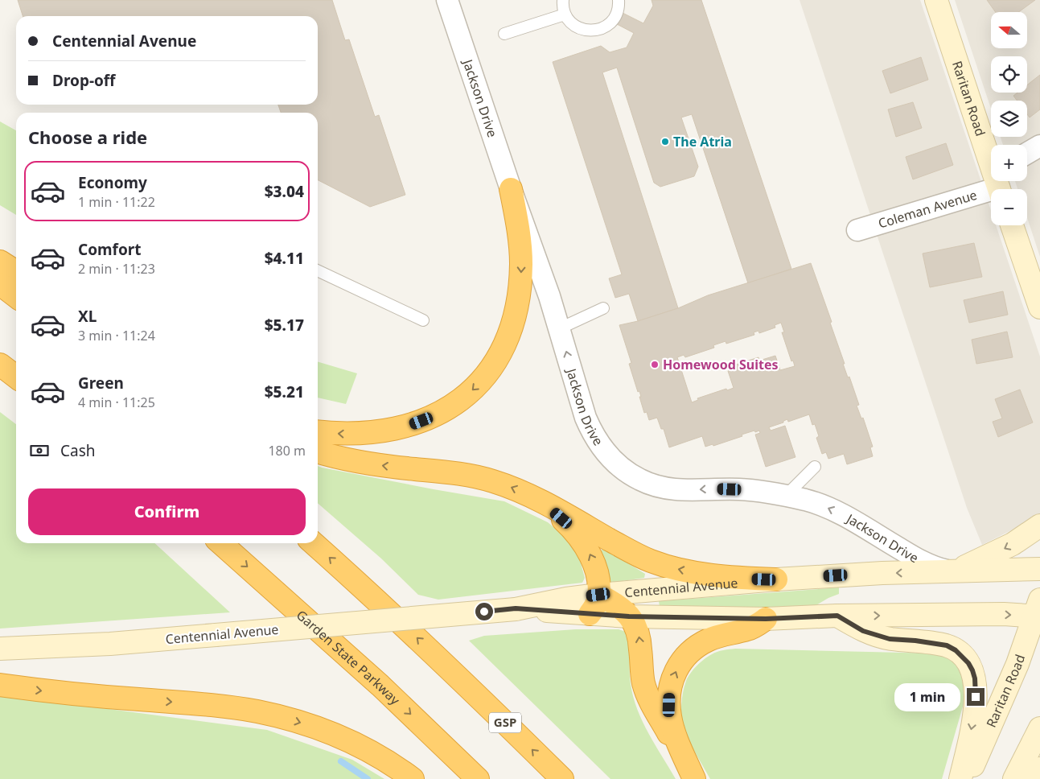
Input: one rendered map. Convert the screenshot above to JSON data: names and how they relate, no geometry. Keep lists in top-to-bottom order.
{
  "streets": {
    "highway": ["Garden State Parkway", "GSP"],
    "main road": ["Raritan Road", "Centennial Avenue"],
    "street": ["Jackson Drive", "Coleman Avenue"]
  },
  "crossings": [
    ["Jackson Drive", "Centennial Avenue"],
    ["Raritan Road", "Centennial Avenue"]
  ],
  "one_way": ["Jackson Drive"],
  "places": ["The Atria", "Homewood Suites"],
  "north": "left",
  "page": {
    "map_buttons": ["+", "−"],
    "banner": ["Centennial Avenue", "Drop-off"],
    "heading": "Choose a ride",
    "list": [
      {
        "name": "Economy",
        "note": "1 min · 11:22",
        "value": "$3.04"
      },
      {
        "name": "Comfort",
        "note": "2 min · 11:23",
        "value": "$4.11"
      },
      {
        "name": "XL",
        "note": "3 min · 11:24",
        "value": "$5.17"
      },
      {
        "name": "Green",
        "note": "4 min · 11:25",
        "value": "$5.21"
      }
    ],
    "pay": ["Cash", "180 m"],
    "buttons": "Confirm",
    "bubble": "1 min"
  }
}
